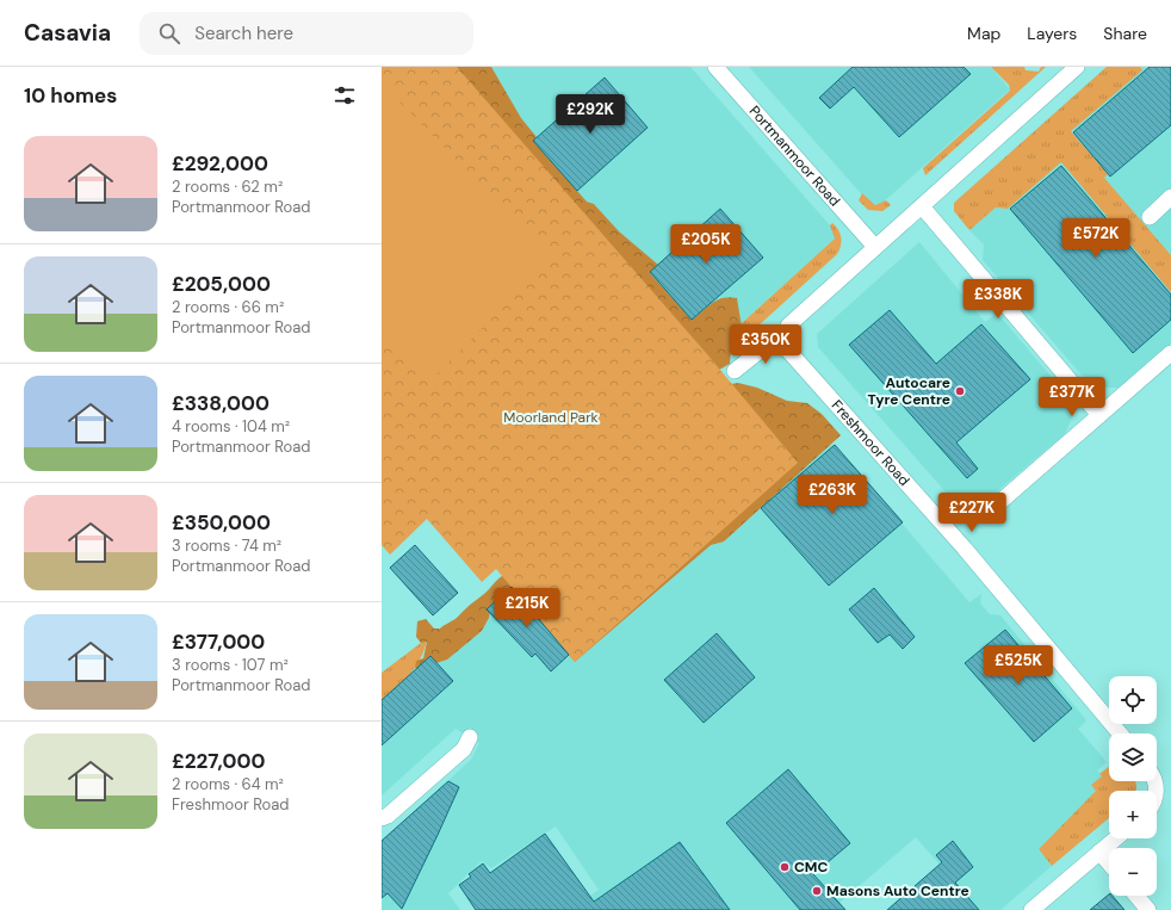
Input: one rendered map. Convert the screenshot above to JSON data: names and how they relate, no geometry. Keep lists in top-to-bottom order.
{
  "streets": {
    "street": ["Portmanmoor Road", "Freshmoor Road"]
  },
  "parks": ["Moorland Park"],
  "places": ["Autocare Tyre Centre", "CMC", "Masons Auto Centre"],
  "page": {
    "header": "Casavia",
    "search": "Search here",
    "nav": ["Map", "Layers", "Share"],
    "heading": "10 homes",
    "price": [
      "£292K",
      "£572K",
      "£205K",
      "£338K",
      "£350K",
      "£377K",
      "£263K",
      "£227K",
      "£215K",
      "£525K"
    ],
    "list": [
      {
        "name": "£292,000",
        "note": "2 rooms · 62 m² · Portmanmoor Road"
      },
      {
        "name": "£205,000",
        "note": "2 rooms · 66 m² · Portmanmoor Road"
      },
      {
        "name": "£338,000",
        "note": "4 rooms · 104 m² · Portmanmoor Road"
      },
      {
        "name": "£350,000",
        "note": "3 rooms · 74 m² · Portmanmoor Road"
      },
      {
        "name": "£377,000",
        "note": "3 rooms · 107 m² · Portmanmoor Road"
      },
      {
        "name": "£227,000",
        "note": "2 rooms · 64 m² · Freshmoor Road"
      }
    ],
    "map_buttons": ["+", "−"]
  }
}
